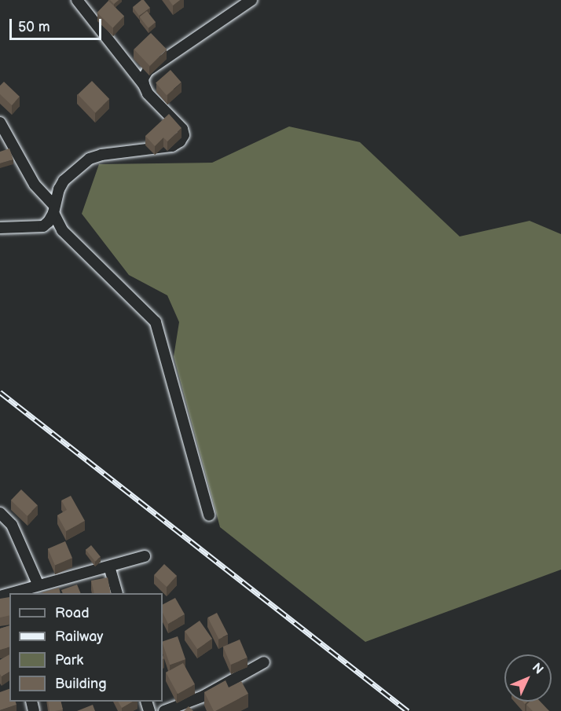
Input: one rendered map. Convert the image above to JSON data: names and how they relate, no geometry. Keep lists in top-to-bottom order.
{
  "legend": [
    "Road",
    "Railway",
    "Park",
    "Building"
  ],
  "scale_bar": "50 m",
  "north": "top right"
}
